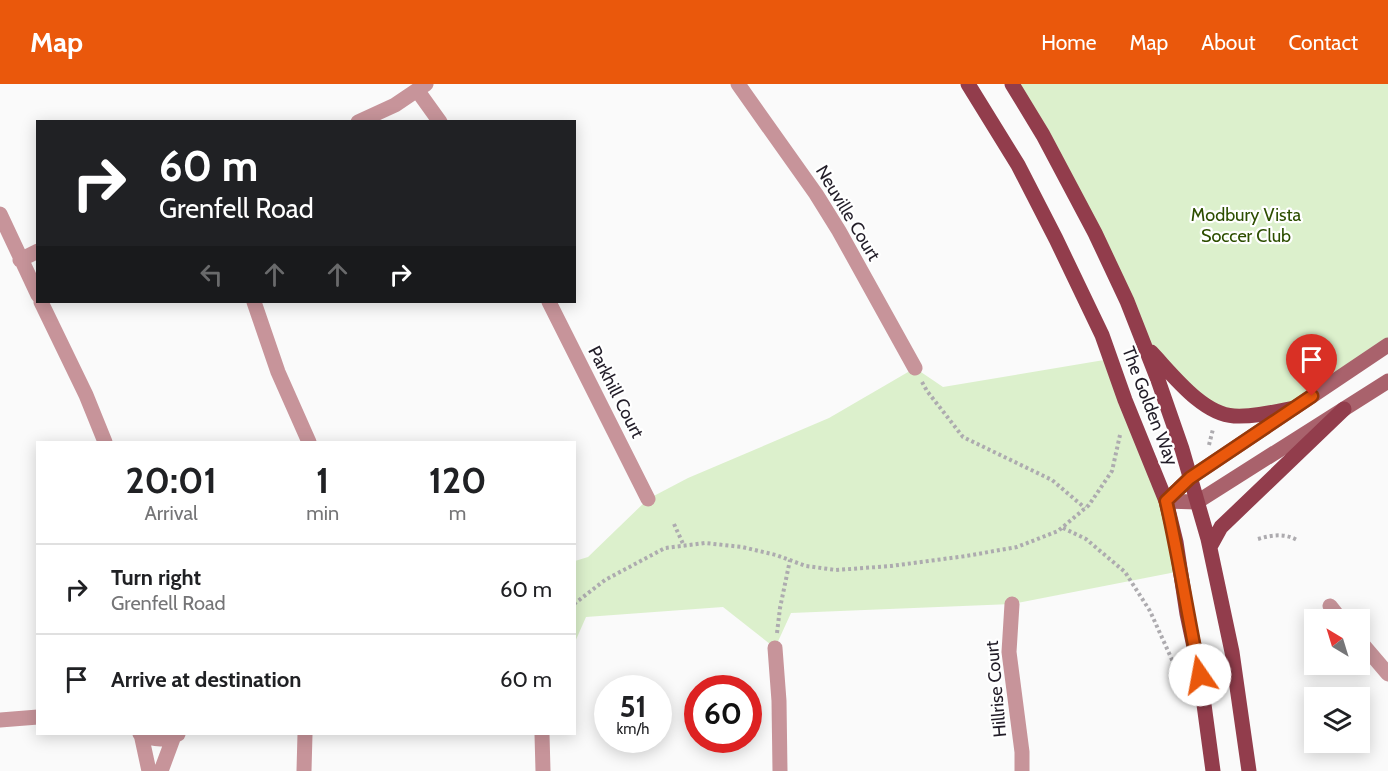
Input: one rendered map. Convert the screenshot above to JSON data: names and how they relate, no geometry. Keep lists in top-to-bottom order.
{
  "streets": {
    "main road": ["The Golden Way"],
    "street": ["Neuville Court", "Parkhill Court", "Hillrise Court"]
  },
  "parks": ["Modbury Vista Soccer Club"],
  "north": "top left",
  "page": {
    "header": "Map",
    "nav": [
      "Home",
      "Map",
      "About",
      "Contact"
    ],
    "turn": ["60 m", "Grenfell Road"],
    "eta": [
      "20:01",
      "Arrival",
      "1",
      "min",
      "120",
      "m"
    ],
    "list": [
      {
        "name": "Turn right",
        "note": "Grenfell Road",
        "value": "60 m"
      },
      {
        "name": "Arrive at destination",
        "value": "60 m"
      }
    ],
    "speed": "51 km/h",
    "limit": "60"
  }
}
